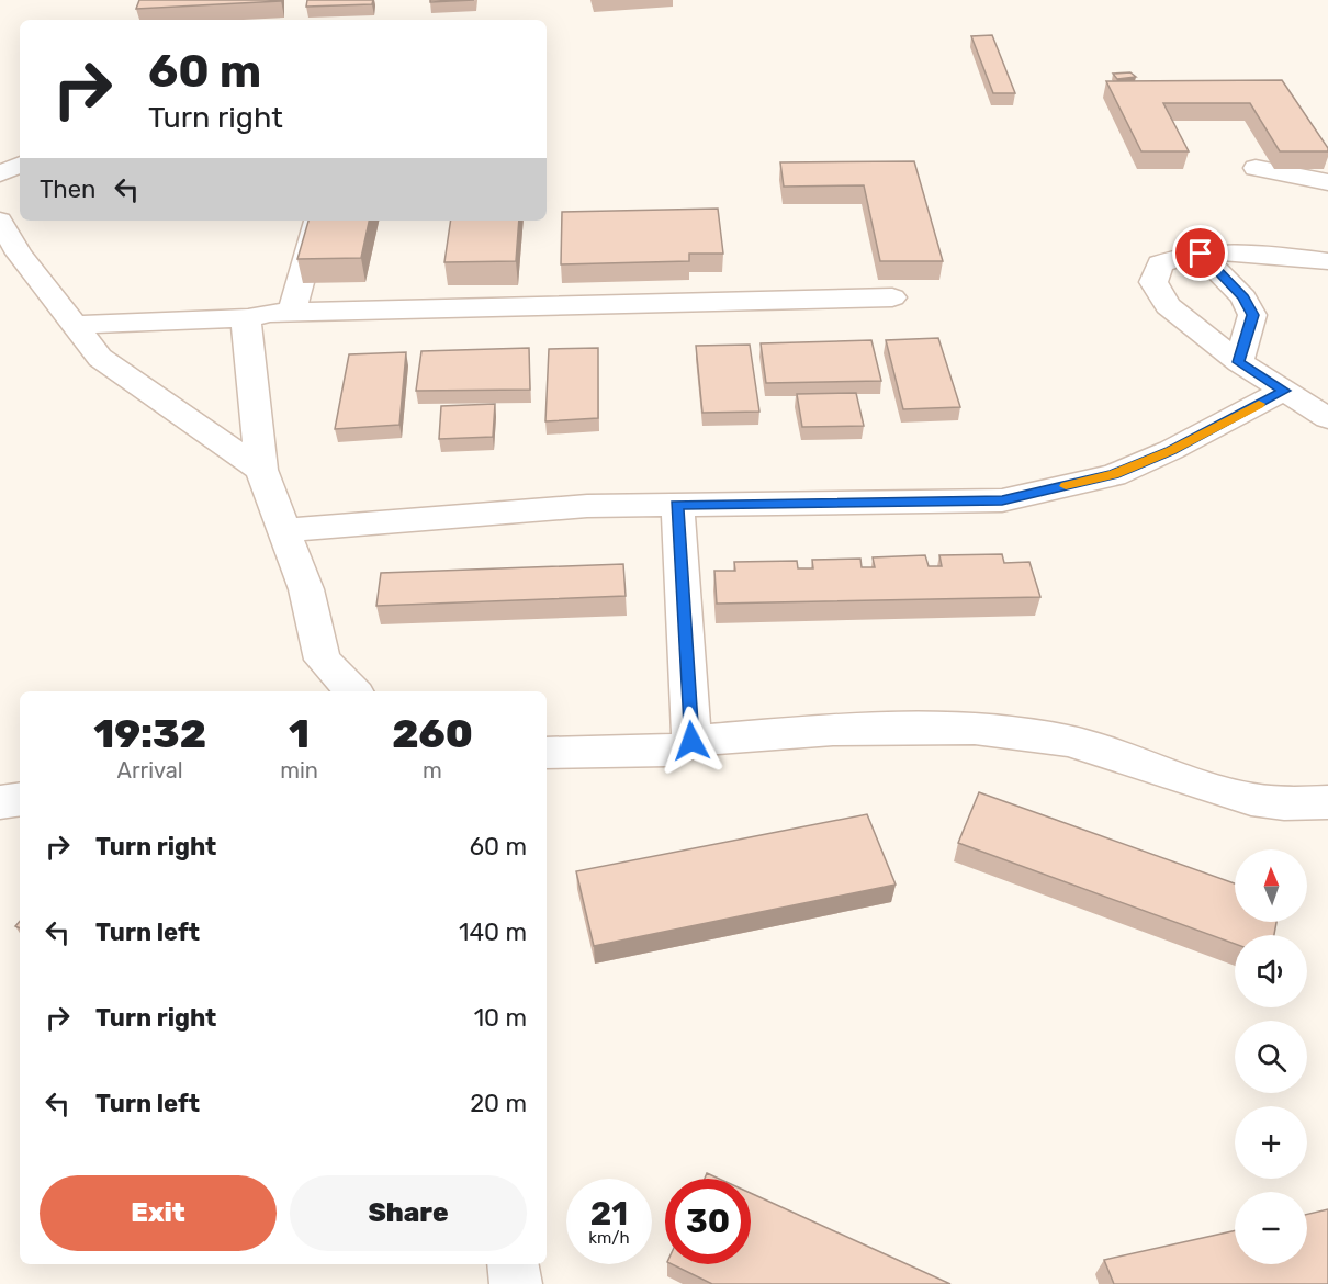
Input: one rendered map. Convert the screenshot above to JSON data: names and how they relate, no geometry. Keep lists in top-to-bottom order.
{
  "north": "top",
  "page": {
    "turn": ["60 m", "Turn right"],
    "then": "Then",
    "eta": [
      "19:32",
      "Arrival",
      "1",
      "min",
      "260",
      "m"
    ],
    "list": [
      {
        "name": "Turn right",
        "value": "60 m"
      },
      {
        "name": "Turn left",
        "value": "140 m"
      },
      {
        "name": "Turn right",
        "value": "10 m"
      },
      {
        "name": "Turn left",
        "value": "20 m"
      }
    ],
    "map_buttons": ["+", "−"],
    "buttons": ["Exit", "Share"],
    "speed": "21 km/h",
    "limit": "30"
  }
}
